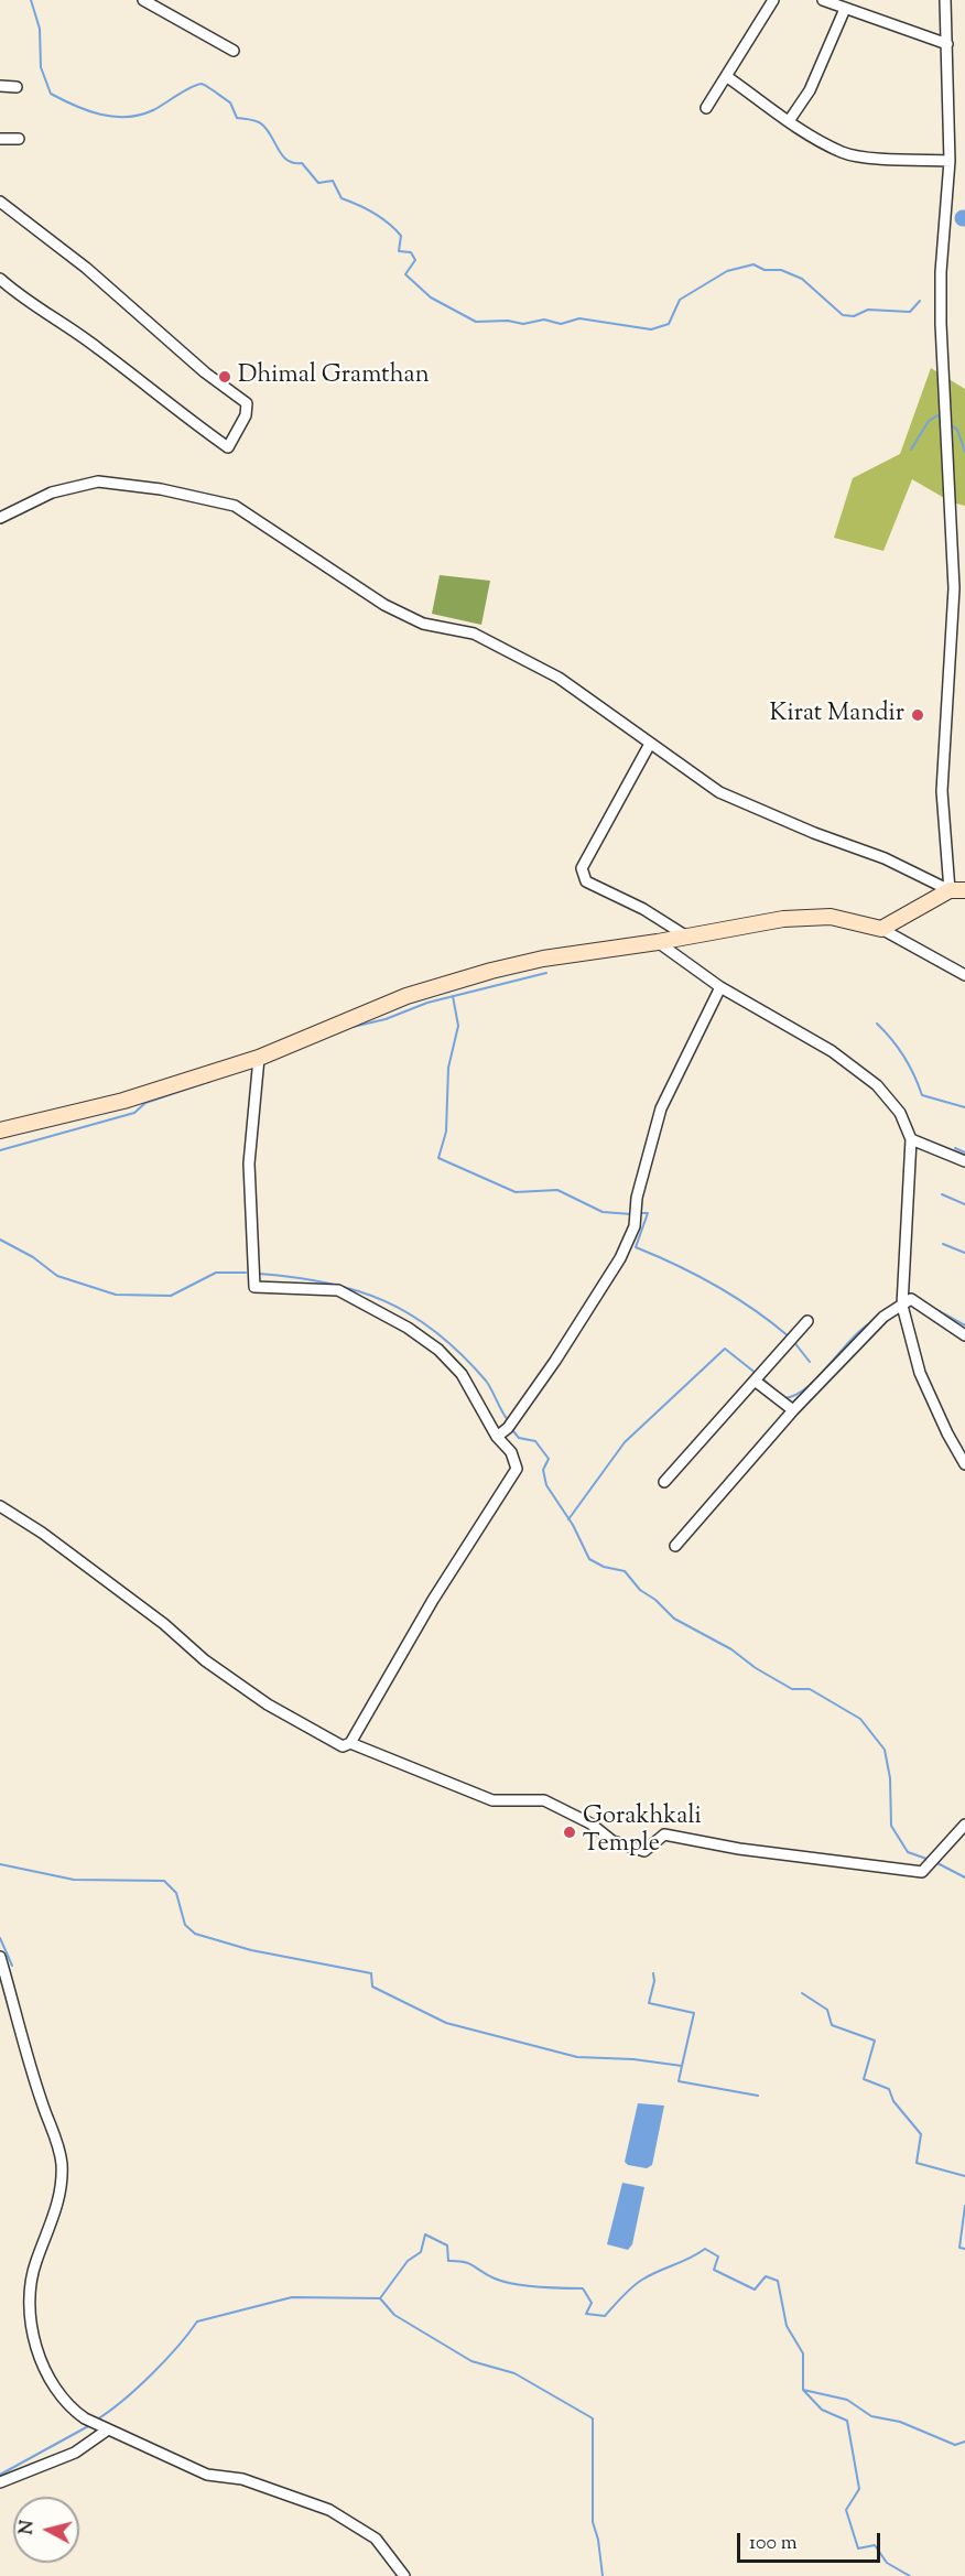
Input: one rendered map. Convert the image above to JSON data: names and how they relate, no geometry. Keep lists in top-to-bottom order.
{
  "places": ["Dhimal Gramthan", "Kirat Mandir", "Gorakhkali Temple"],
  "scale_bar": "100 m",
  "north": "left"
}
